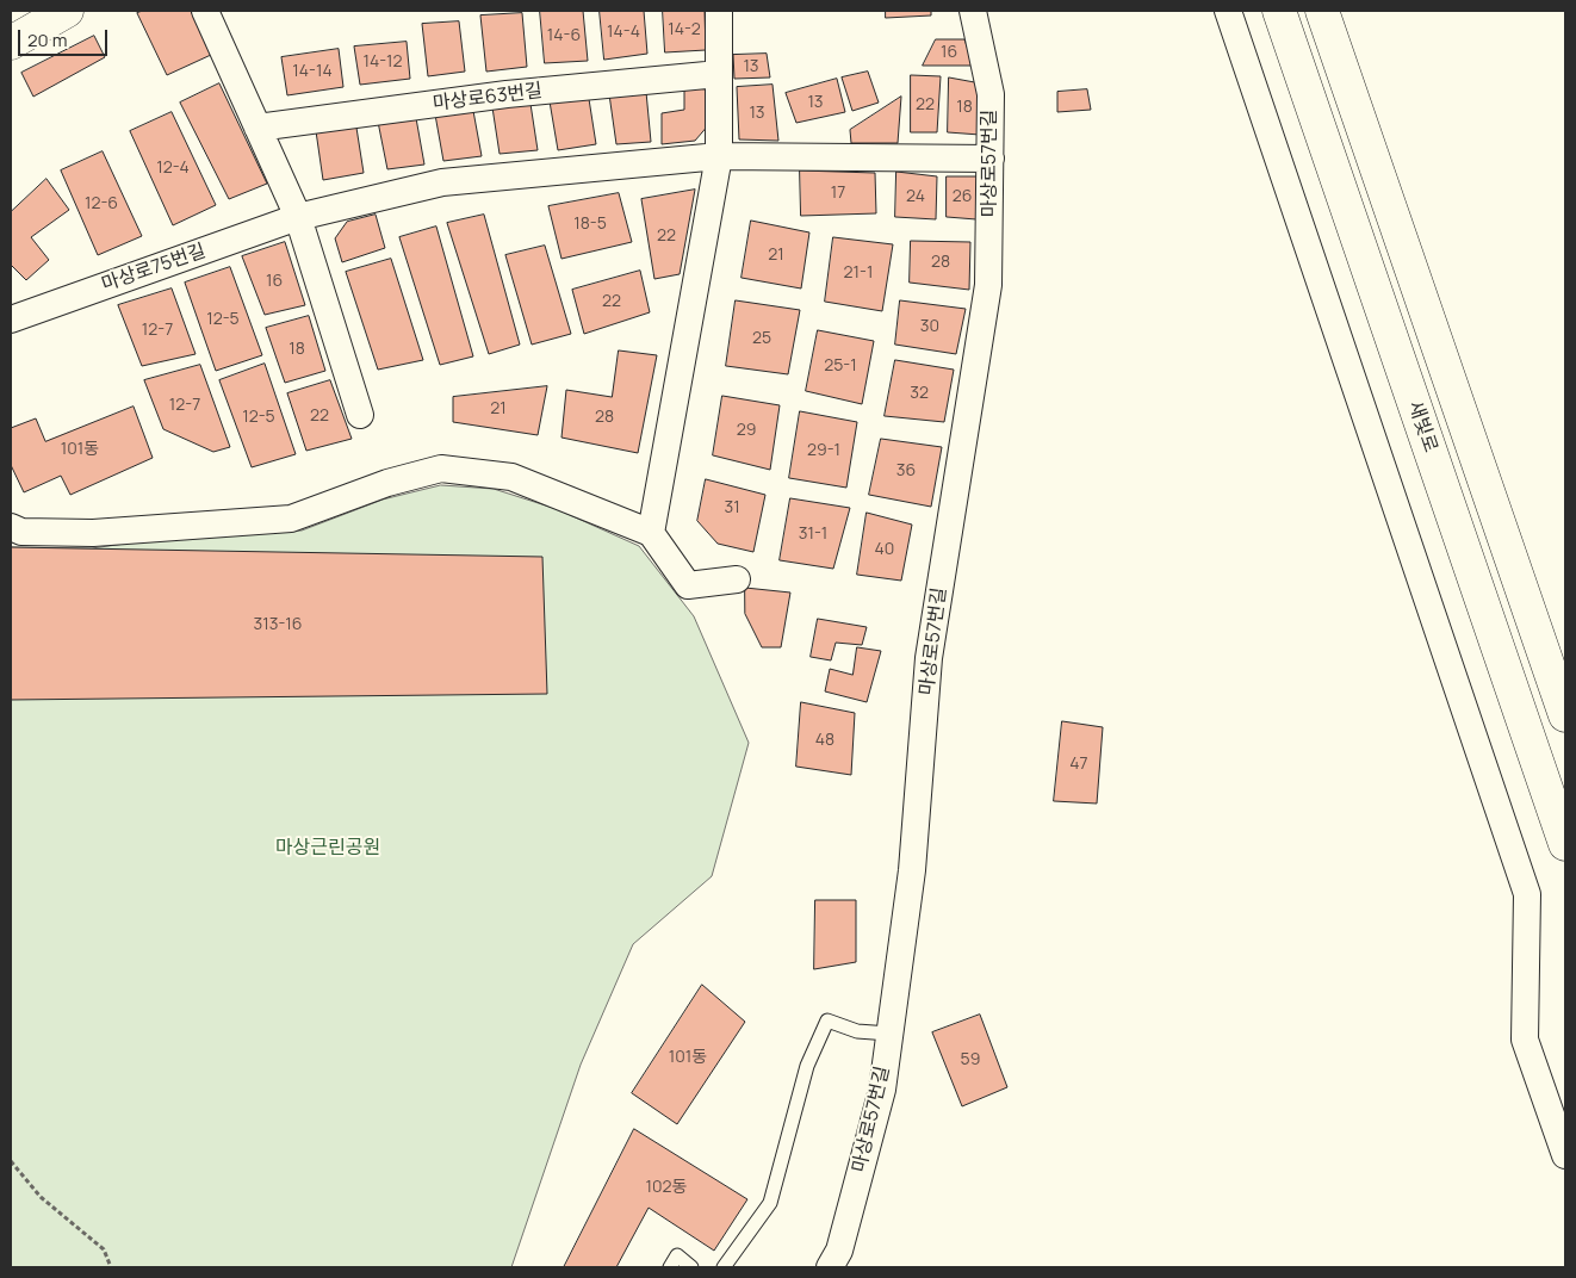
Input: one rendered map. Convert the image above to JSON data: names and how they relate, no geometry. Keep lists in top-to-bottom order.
{
  "streets": {
    "main road": ["새빛로"],
    "street": ["마상로63번길", "마상로57번길", "마상로75번길"]
  },
  "parks": ["마상근린공원"],
  "house_numbers": [
    "14-2",
    "14-4",
    "14-6",
    "16",
    "14-12",
    "13",
    "14-14",
    "13",
    "22",
    "18",
    "13",
    "12-4",
    "17",
    "24",
    "26",
    "12-6",
    "18-5",
    "22",
    "21",
    "28",
    "21-1",
    "16",
    "22",
    "12-5",
    "30",
    "12-7",
    "25",
    "18",
    "25-1",
    "32",
    "12-7",
    "21",
    "22",
    "12-5",
    "28",
    "29",
    "101동",
    "29-1",
    "36",
    "31",
    "31-1",
    "40",
    "313-16",
    "48",
    "47",
    "101동",
    "59",
    "102동"
  ],
  "scale_bar": "20 m"
}
